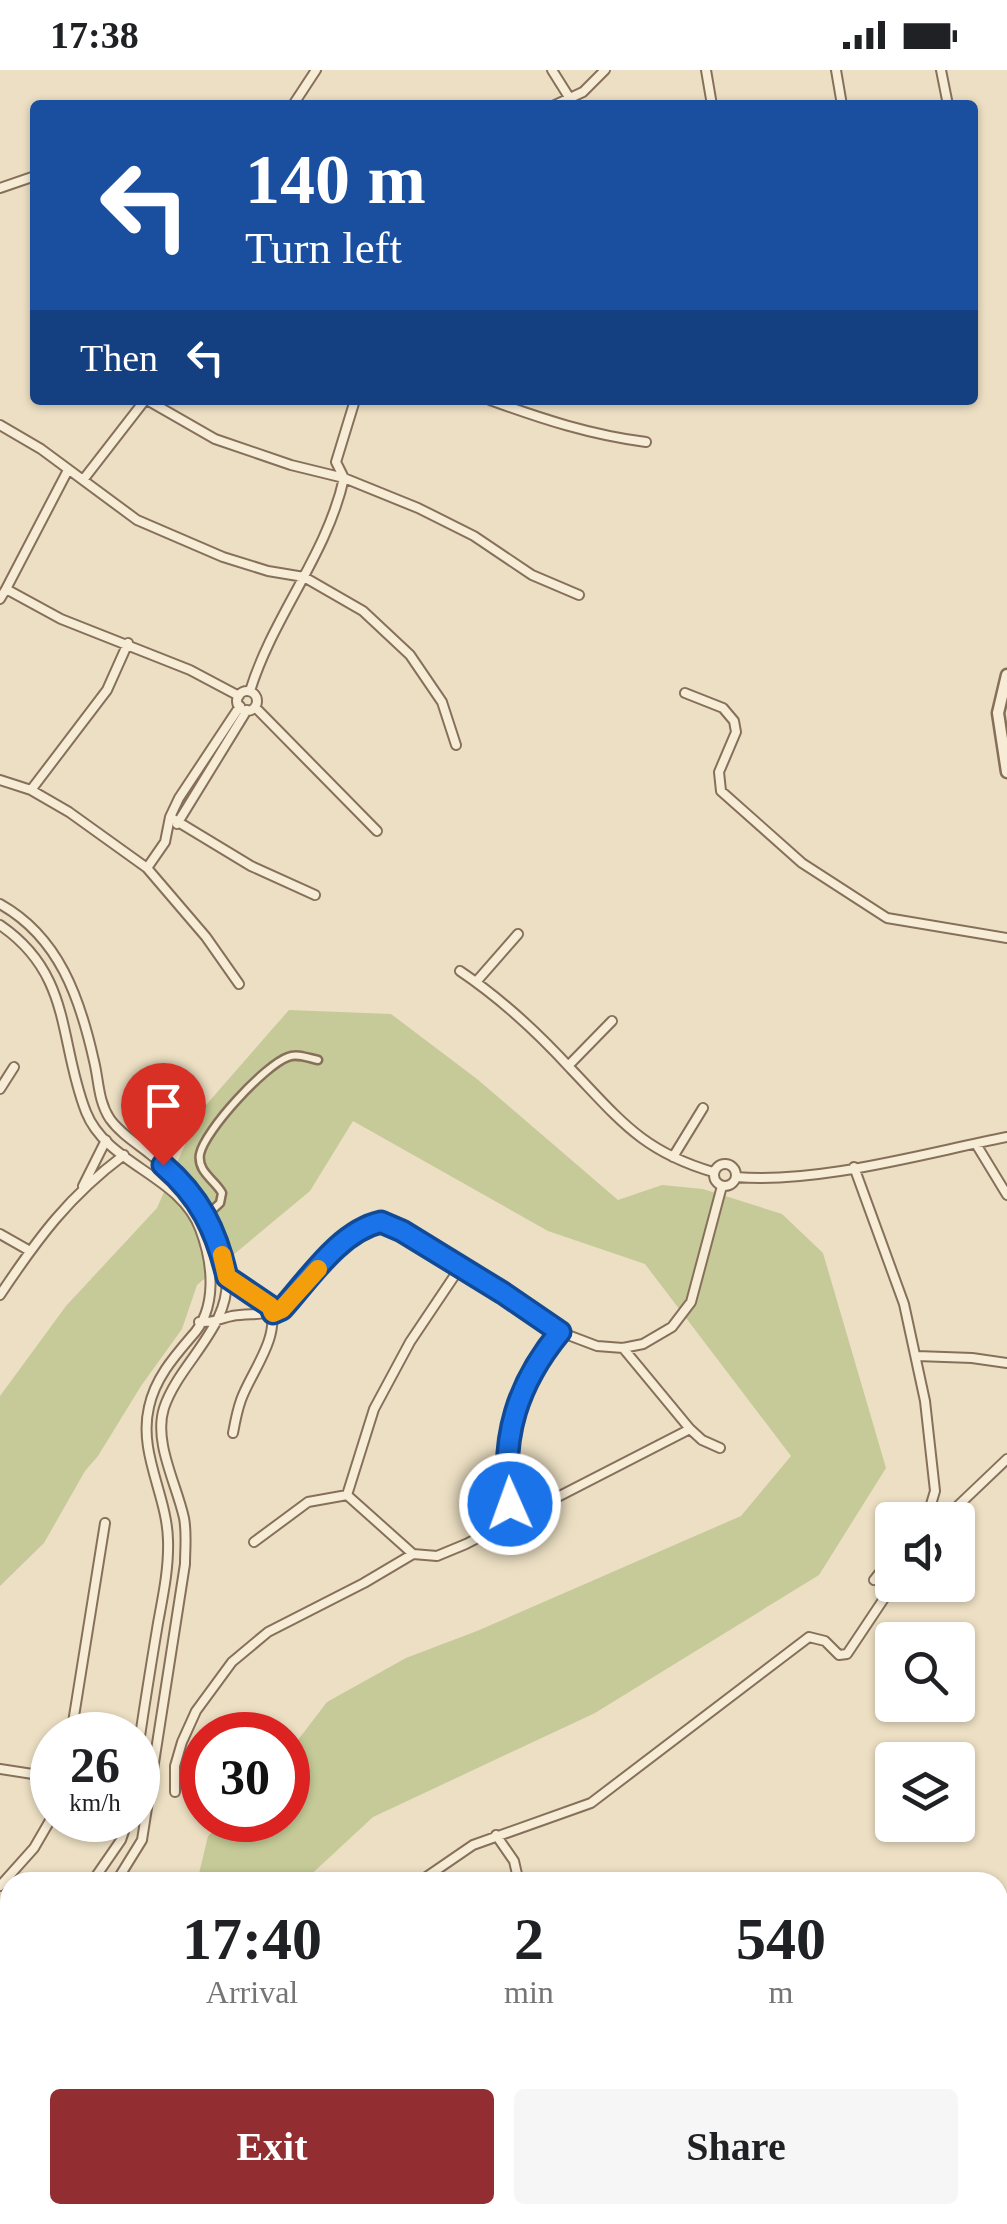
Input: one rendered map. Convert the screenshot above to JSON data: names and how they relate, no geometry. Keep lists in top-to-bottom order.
{
  "page": {
    "status": "17:38",
    "turn": ["140 m", "Turn left"],
    "then": "Then",
    "speed": "26 km/h",
    "limit": "30",
    "eta": [
      "17:40",
      "Arrival",
      "2",
      "min",
      "540",
      "m"
    ],
    "buttons": ["Exit", "Share"]
  }
}
